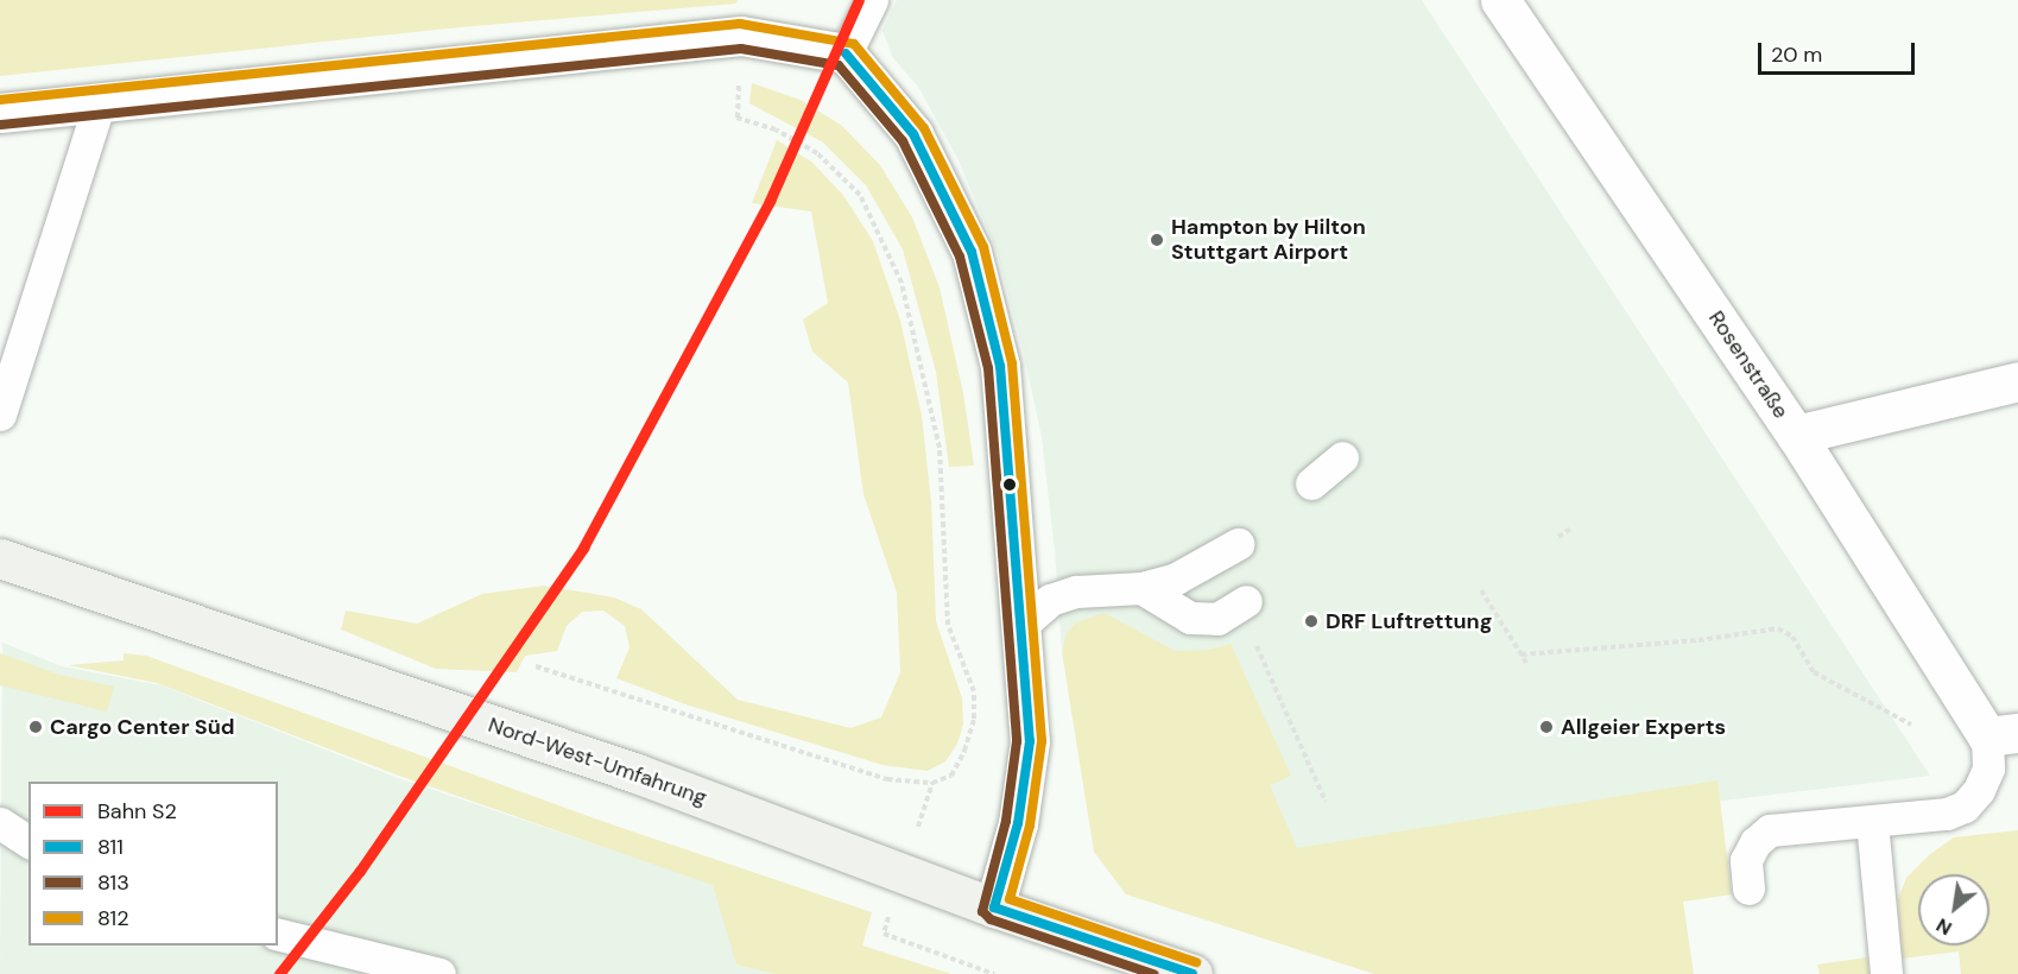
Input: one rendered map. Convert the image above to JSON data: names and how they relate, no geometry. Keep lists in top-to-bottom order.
{
  "streets": {
    "main road": ["Nord-West-Umfahrung"],
    "street": ["Rosenstraße"]
  },
  "places": [
    "Hampton by Hilton Stuttgart Airport",
    "DRF Luftrettung",
    "Cargo Center Süd",
    "Allgeier Experts"
  ],
  "lines": [
    "rail line S2",
    "transit line 812",
    "transit line 813",
    "transit line 811"
  ],
  "legend": [
    "Bahn S2",
    "811",
    "813",
    "812"
  ],
  "scale_bar": "20 m",
  "north": "bottom left"
}
